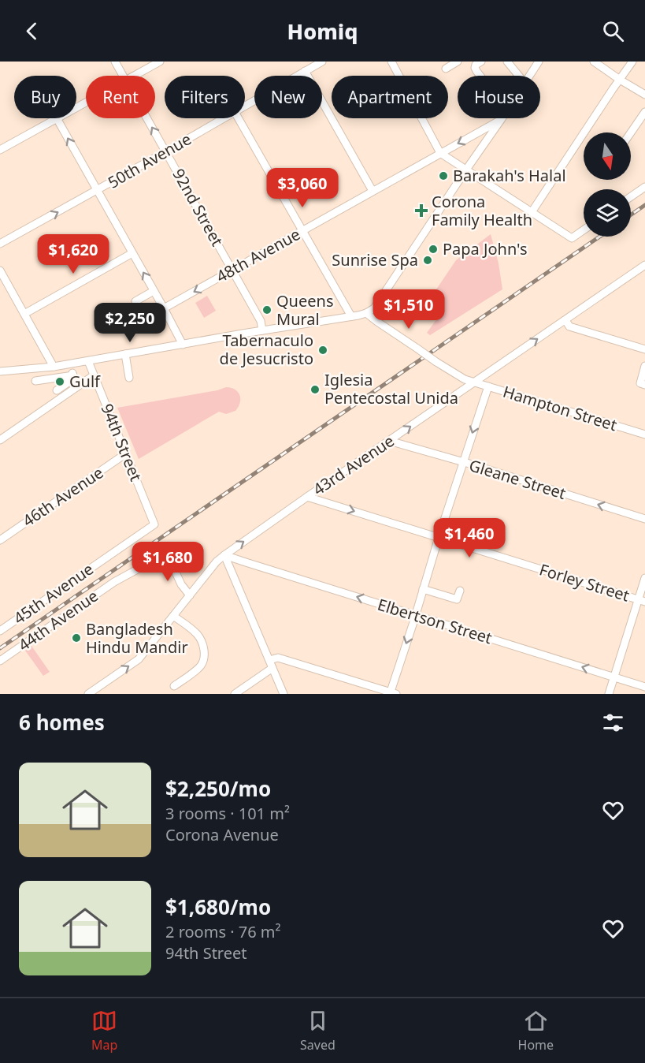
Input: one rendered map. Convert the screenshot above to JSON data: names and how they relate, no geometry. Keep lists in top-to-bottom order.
{
  "streets": {
    "street": [
      "50th Avenue",
      "92nd Street",
      "48th Avenue",
      "Hampton Street",
      "94th Street",
      "43rd Avenue",
      "Gleane Street",
      "46th Avenue",
      "Forley Street",
      "45th Avenue",
      "44th Avenue",
      "Elbertson Street"
    ]
  },
  "crossings": [
    ["50th Avenue", "92nd Street"],
    ["92nd Street", "48th Avenue"],
    ["Hampton Street", "43rd Avenue"],
    ["94th Street", "46th Avenue"],
    ["94th Street", "45th Avenue"],
    ["43rd Avenue", "Gleane Street"],
    ["43rd Avenue", "Forley Street"],
    ["43rd Avenue", "44th Avenue"],
    ["43rd Avenue", "Elbertson Street"]
  ],
  "one_way": [
    "43rd Avenue",
    "Gleane Street",
    "Forley Street",
    "Elbertson Street"
  ],
  "places": {
    "other": [
      "Barakah's Halal",
      "Papa John's",
      "Sunrise Spa",
      "Queens Mural",
      "Tabernaculo de Jesucristo",
      "Gulf",
      "Iglesia Pentecostal Unida",
      "Bangladesh Hindu Mandir"
    ],
    "health": ["Corona Family Health"]
  },
  "north": "bottom",
  "page": {
    "header": "Homiq",
    "chip": [
      "Buy",
      "Rent",
      "Filters",
      "New",
      "Apartment",
      "House"
    ],
    "price": [
      "$3,060",
      "$1,620",
      "$1,510",
      "$2,250",
      "$1,460",
      "$1,680"
    ],
    "heading": "6 homes",
    "list": [
      {
        "name": "$2,250/mo",
        "note": "3 rooms · 101 m² · Corona Avenue"
      },
      {
        "name": "$1,680/mo",
        "note": "2 rooms · 76 m² · 94th Street"
      }
    ],
    "tabs": ["Map", "Saved", "Home"]
  }
}
